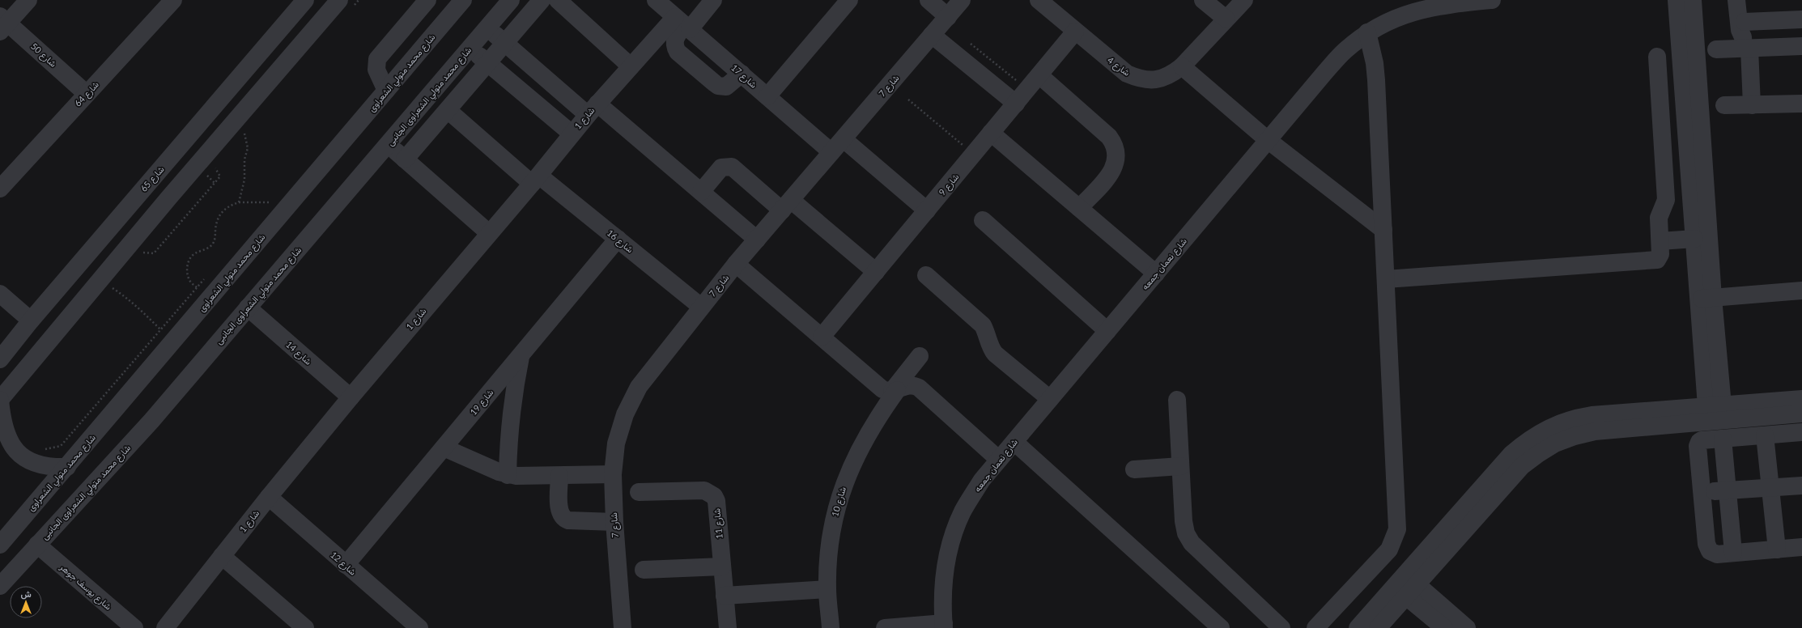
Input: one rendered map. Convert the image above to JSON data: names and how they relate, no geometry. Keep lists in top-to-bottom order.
{
  "streets": {
    "street": [
      "شارع 50",
      "شارع 4",
      "شارع محمد متولي الشعراوى",
      "شارع 17",
      "شارع 7",
      "شارع 64",
      "شارع محمد متولي الشعراوى الجانبى",
      "شارع 1",
      "شارع 65",
      "شارع 9",
      "شارع 16",
      "شارع نعمان جمعه",
      "شارع 14",
      "شارع 19",
      "شارع 10",
      "شارع 11",
      "شارع 12",
      "شارع يوسف جوهر"
    ]
  },
  "crossings": [
    ["شارع 50", "شارع 64"],
    ["شارع 4", "شارع 9"],
    ["شارع 17", "شارع 7"],
    ["شارع 17", "شارع 1"],
    ["شارع 7", "شارع 16"],
    ["شارع محمد متولي الشعراوى الجانبى", "شارع 14"],
    ["شارع محمد متولي الشعراوى الجانبى", "شارع يوسف جوهر"],
    ["شارع 1", "شارع 16"],
    ["شارع 1", "شارع 14"],
    ["شارع 1", "شارع 12"],
    ["شارع 16", "شارع 19"],
    ["شارع 19", "شارع 12"]
  ],
  "north": "top"
}
